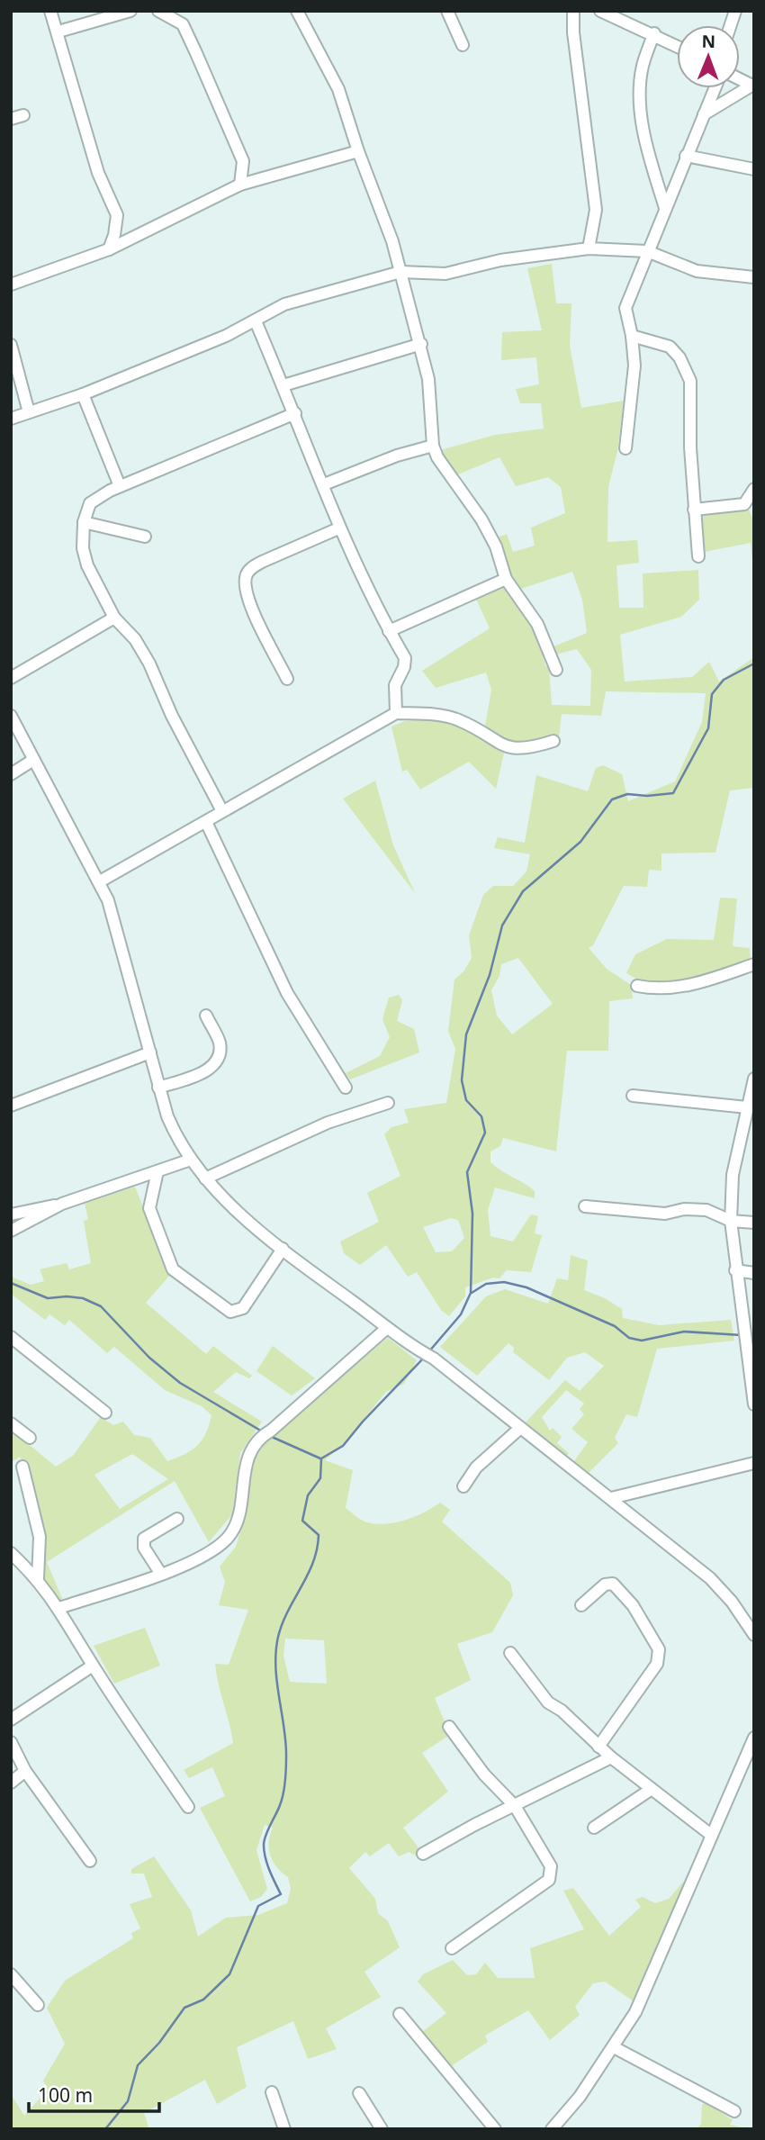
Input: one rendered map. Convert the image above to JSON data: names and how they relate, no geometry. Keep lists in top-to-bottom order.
{
  "scale_bar": "100 m",
  "north": "top"
}
